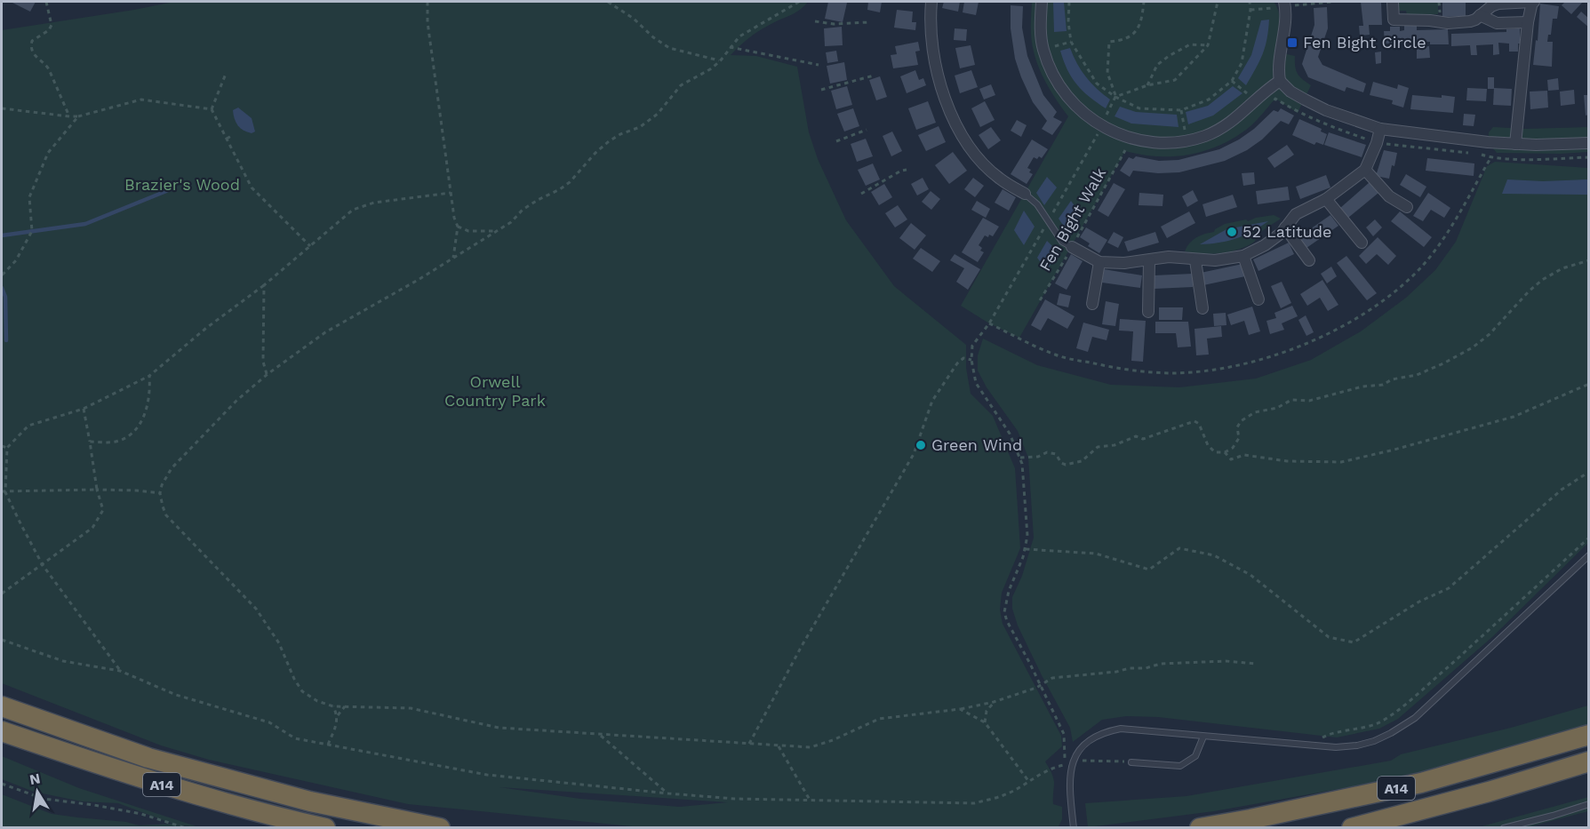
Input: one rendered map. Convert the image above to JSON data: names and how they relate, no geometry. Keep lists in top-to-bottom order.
{
  "streets": {
    "highway": ["A14"],
    "path": ["Fen Bight Walk"]
  },
  "parks": ["Brazier's Wood", "Orwell Country Park"],
  "places": {
    "transit": ["Fen Bight Circle"],
    "other": ["52 Latitude", "Green Wind"]
  },
  "north": "top"
}
